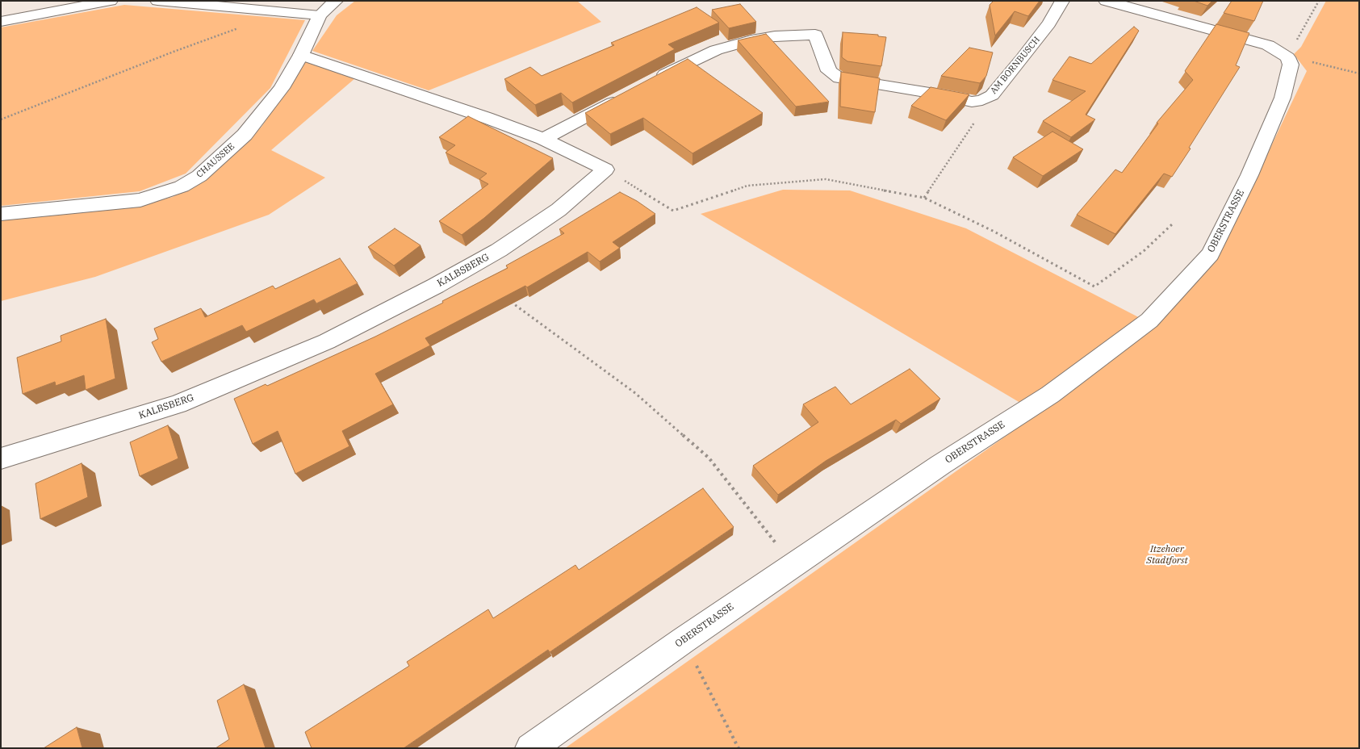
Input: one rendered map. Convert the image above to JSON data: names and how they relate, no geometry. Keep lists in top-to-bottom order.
{
  "streets": {
    "street": [
      "AM BORNBUSCH",
      "CHAUSSEE",
      "OBERSTRASSE",
      "KALBSBERG"
    ]
  },
  "parks": ["Itzehoer Stadtforst"]
}
